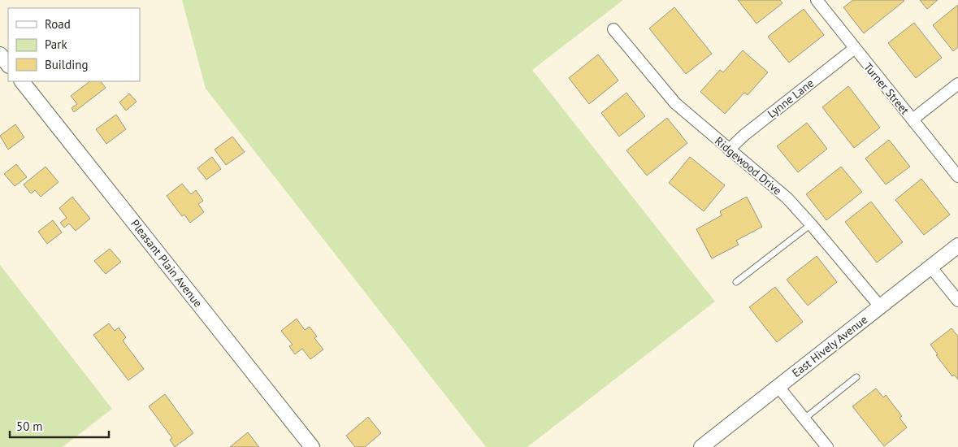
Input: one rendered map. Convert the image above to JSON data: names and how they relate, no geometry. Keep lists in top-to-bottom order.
{
  "streets": {
    "street": [
      "Turner Street",
      "Lynne Lane",
      "Ridgewood Drive",
      "Pleasant Plain Avenue",
      "East Hively Avenue"
    ]
  },
  "crossings": [
    ["Turner Street", "Lynne Lane"],
    ["Lynne Lane", "Ridgewood Drive"],
    ["Ridgewood Drive", "East Hively Avenue"]
  ],
  "legend": ["Road", "Park", "Building"],
  "scale_bar": "50 m"
}
